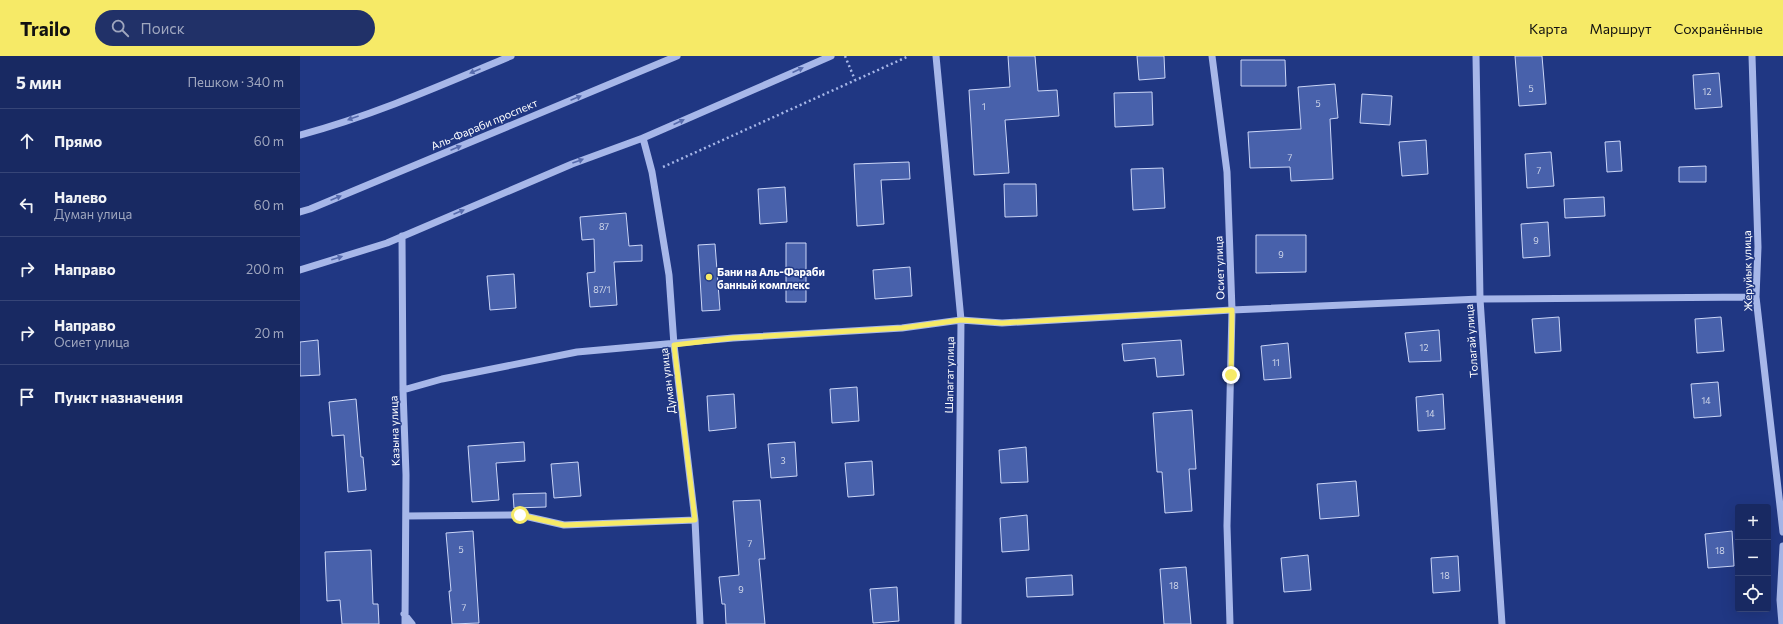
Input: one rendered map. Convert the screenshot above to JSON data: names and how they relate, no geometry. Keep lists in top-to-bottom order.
{
  "streets": {
    "street": [
      "Аль-Фараби проспект",
      "Осиет улица",
      "Жеруйык улица",
      "Толагай улица",
      "Шапагат улица",
      "Думан улица",
      "Казына улица"
    ]
  },
  "places": ["Бани на Аль-Фараби банный комплекс"],
  "house_numbers": [
    "5",
    "12",
    "5",
    "1",
    "7",
    "7",
    "87",
    "9",
    "9",
    "87/1",
    "12",
    "11",
    "14",
    "14",
    "3",
    "7",
    "5",
    "18",
    "18",
    "18",
    "9",
    "7"
  ],
  "page": {
    "header": "Trailo",
    "search": "Поиск",
    "nav": ["Карта", "Маршрут", "Сохранённые"],
    "heading": ["5 мин", "Пешком · 340 m"],
    "list": [
      ["Прямо", "60 m"],
      ["Налево", "Думан улица", "60 m"],
      ["Направо", "200 m"],
      ["Направо", "Осиет улица", "20 m"],
      "Пункт назначения"
    ],
    "map_buttons": ["+", "−"]
  }
}
